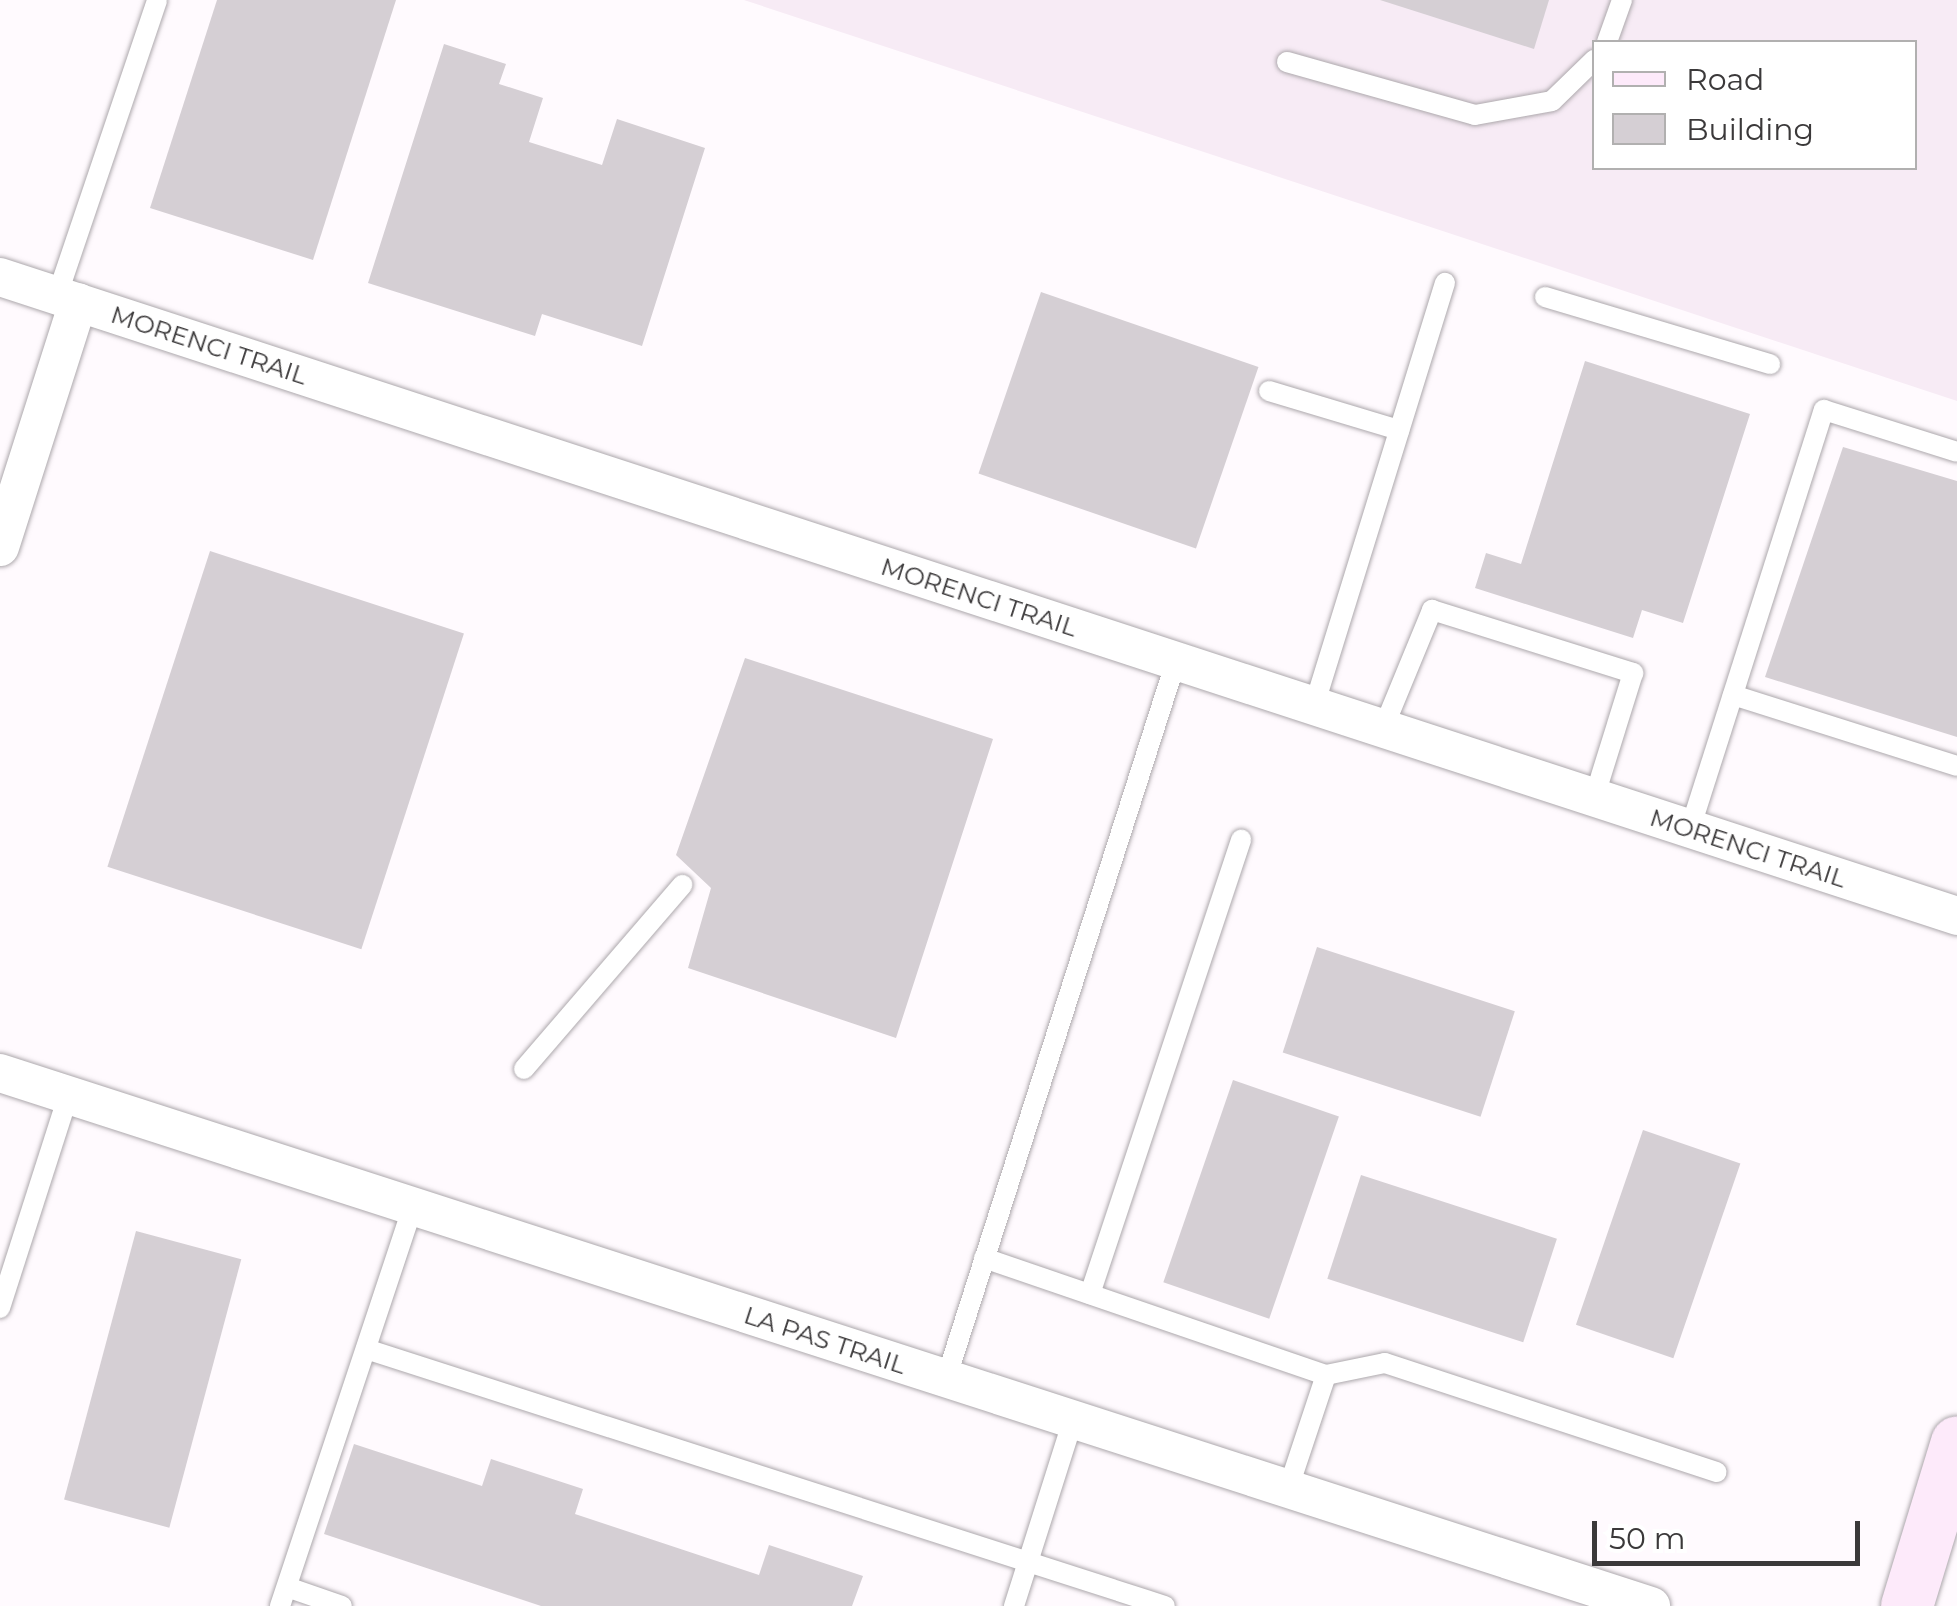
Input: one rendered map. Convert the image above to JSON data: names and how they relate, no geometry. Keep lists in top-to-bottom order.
{
  "streets": {
    "street": ["MORENCI TRAIL", "LA PAS TRAIL"]
  },
  "legend": ["Road", "Building"],
  "scale_bar": "50 m"
}
